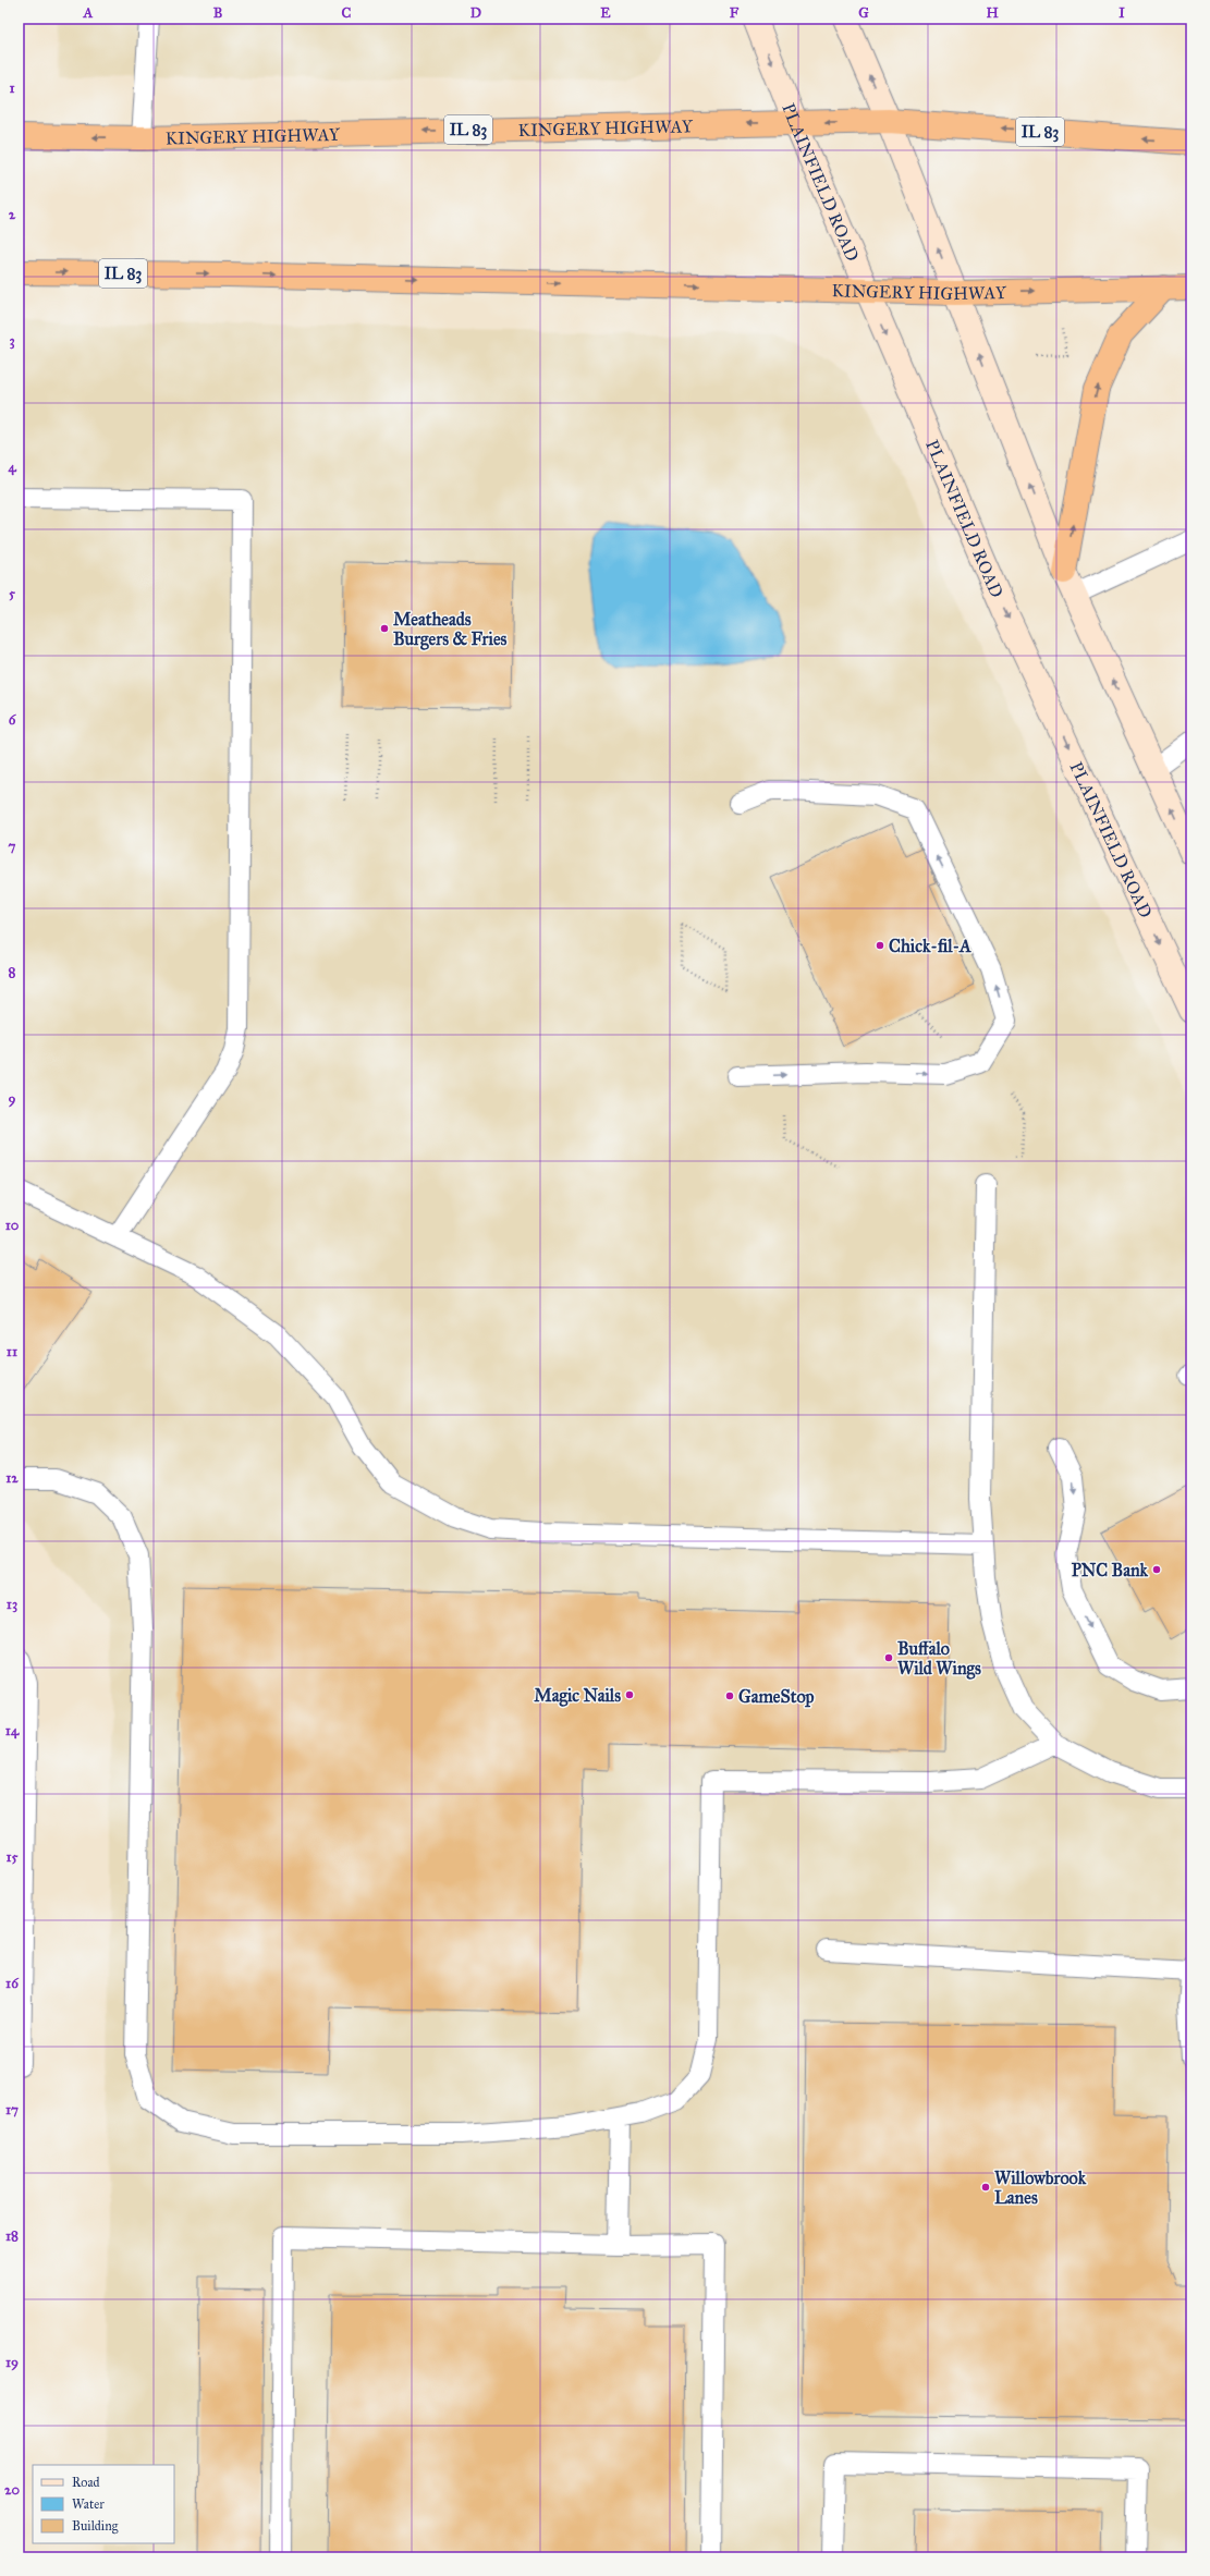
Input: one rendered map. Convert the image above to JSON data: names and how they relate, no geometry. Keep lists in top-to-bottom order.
{
  "streets": {
    "highway": ["KINGERY HIGHWAY", "IL 83"],
    "main road": ["PLAINFIELD ROAD"]
  },
  "crossings": [
    ["KINGERY HIGHWAY", "PLAINFIELD ROAD"]
  ],
  "places": [
    "Meatheads Burgers & Fries",
    "Chick-fil-A",
    "PNC Bank",
    "Buffalo Wild Wings",
    "Magic Nails",
    "GameStop",
    "Willowbrook Lanes"
  ],
  "legend": ["Road", "Water", "Building"],
  "grid": {
    "columns": [
      "A",
      "B",
      "C",
      "D",
      "E",
      "F",
      "G",
      "H",
      "I"
    ],
    "rows": [
      "1",
      "2",
      "3",
      "4",
      "5",
      "6",
      "7",
      "8",
      "9",
      "10",
      "11",
      "12",
      "13",
      "14",
      "15",
      "16",
      "17",
      "18",
      "19",
      "20"
    ]
  }
}
